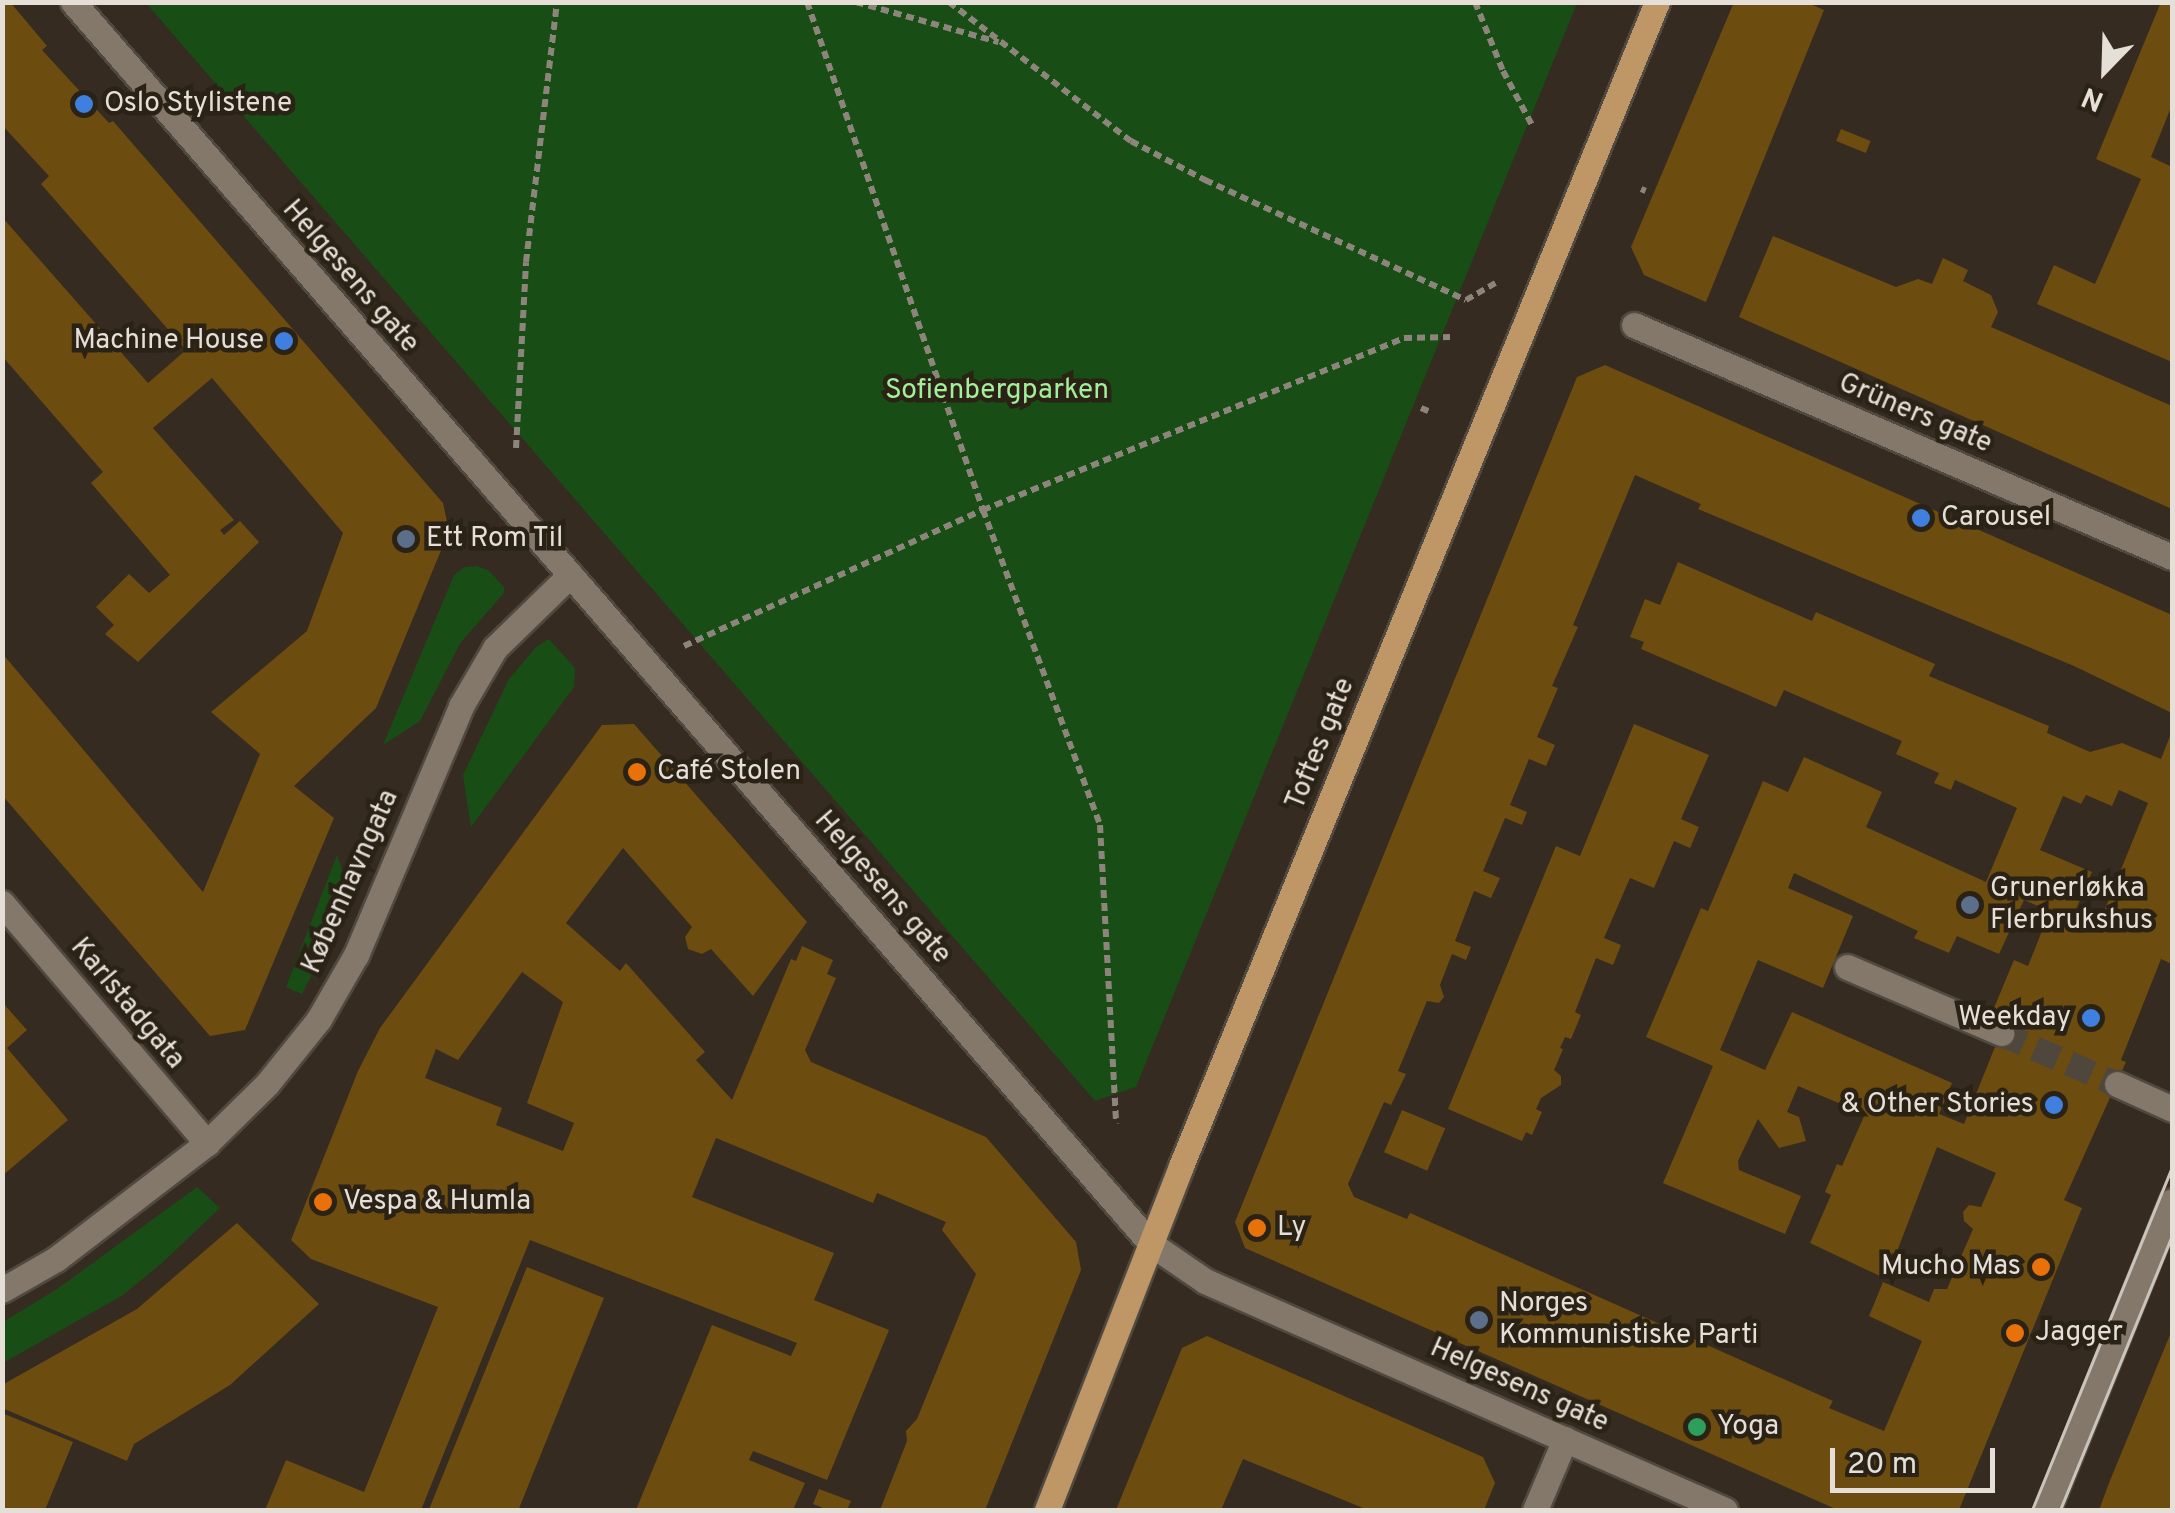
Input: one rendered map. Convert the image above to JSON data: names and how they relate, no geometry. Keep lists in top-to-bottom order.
{
  "streets": {
    "main road": ["Toftes gate"],
    "street": [
      "Helgesens gate",
      "Grüners gate",
      "Københavngata",
      "Karlstadgata"
    ]
  },
  "crossings": [
    ["Helgesens gate", "Toftes gate"],
    ["Helgesens gate", "Københavngata"],
    ["Københavngata", "Karlstadgata"]
  ],
  "parks": ["Sofienbergparken"],
  "places": [
    "Oslo Stylistene",
    "Machine House",
    "Carousel",
    "Ett Rom Til",
    "Café Stolen",
    "Grunerløkka Flerbrukshus",
    "Weekday",
    "& Other Stories",
    "Vespa & Humla",
    "Ly",
    "Mucho Mas",
    "Norges Kommunistiske Parti",
    "Jagger",
    "Yoga"
  ],
  "scale_bar": "20 m",
  "north": "bottom left"
}
